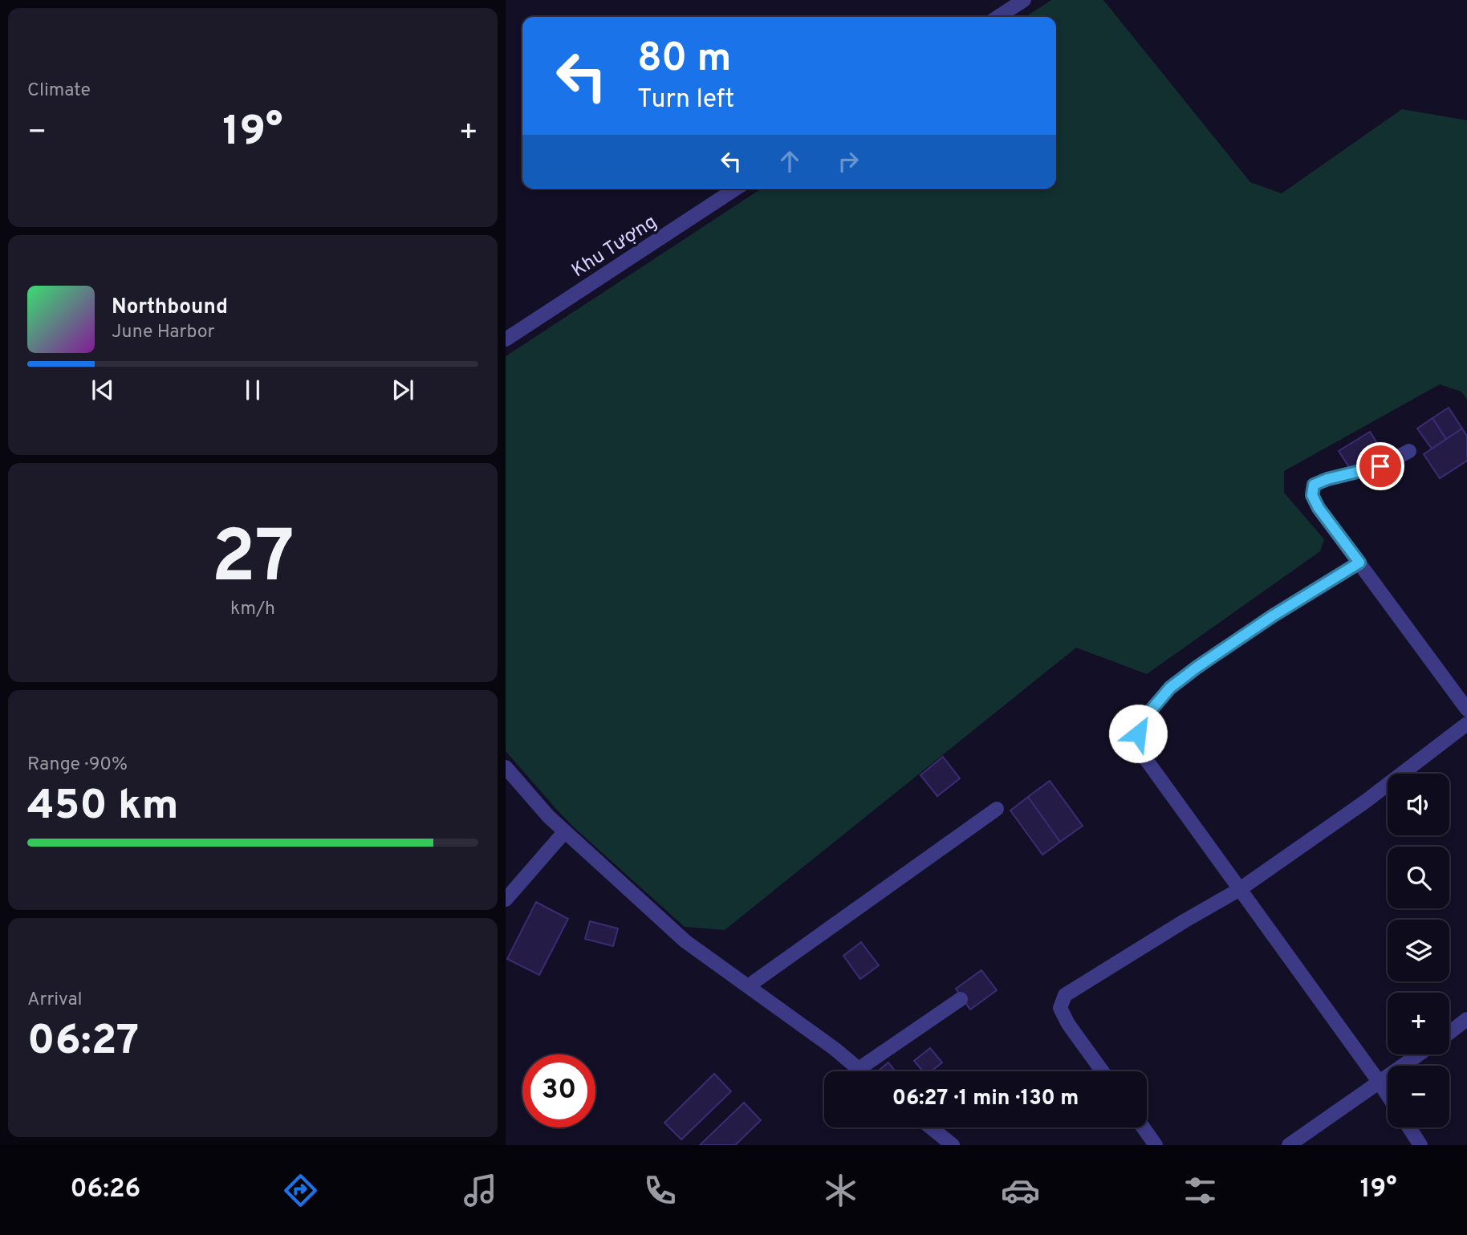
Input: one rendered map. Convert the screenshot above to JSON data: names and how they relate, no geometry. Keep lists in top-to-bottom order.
{
  "streets": {
    "street": ["Khu Tượng"]
  },
  "page": {
    "tile": [
      "Climate",
      ["27", "km/h"],
      ["Range · 90%", "450 km"],
      ["Arrival", "06:27"]
    ],
    "turn": ["80 m", "Turn left"],
    "heat": ["−", "19°", "+"],
    "song": ["Northbound", "June Harbor"],
    "map_buttons": ["+", "−"],
    "limit": "30",
    "trip": "06:27 · 1 min · 130 m",
    "tabs": ["06:26", "19°"]
  }
}
